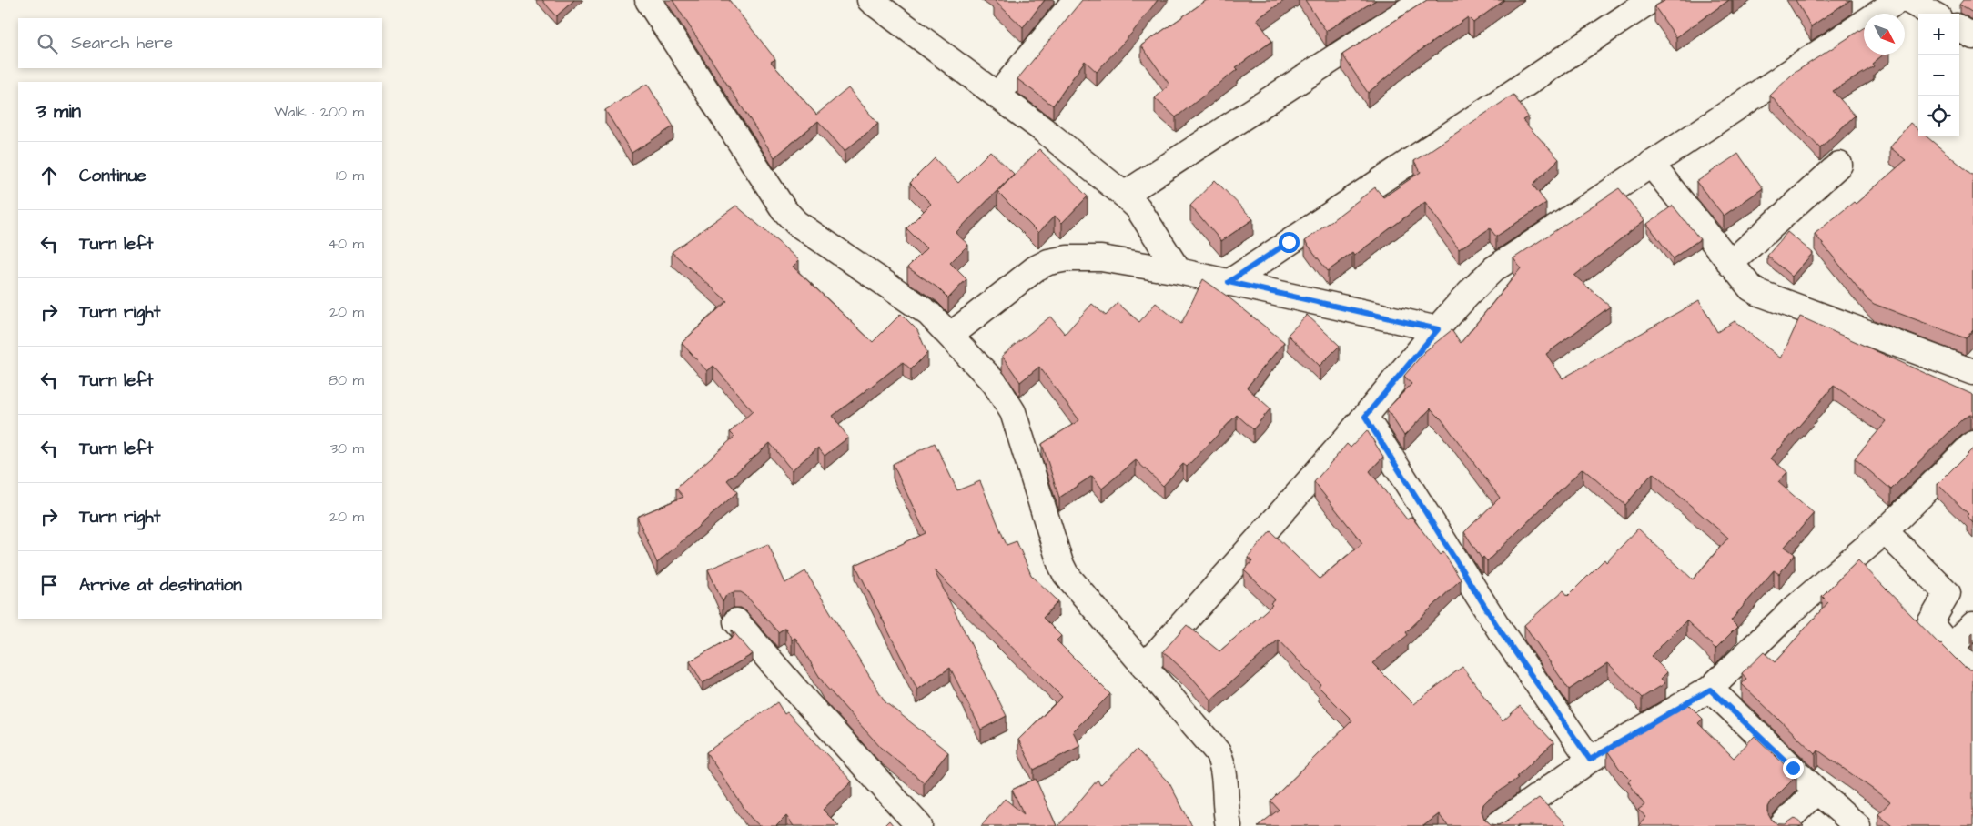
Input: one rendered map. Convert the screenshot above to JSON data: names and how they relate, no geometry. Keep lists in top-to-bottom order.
{
  "north": "bottom right",
  "page": {
    "map_buttons": ["+", "−"],
    "search": "Search here",
    "heading": ["3 min", "Walk · 200 m"],
    "list": [
      ["Continue", "10 m"],
      ["Turn left", "40 m"],
      ["Turn right", "20 m"],
      ["Turn left", "80 m"],
      ["Turn left", "30 m"],
      ["Turn right", "20 m"],
      "Arrive at destination"
    ]
  }
}
